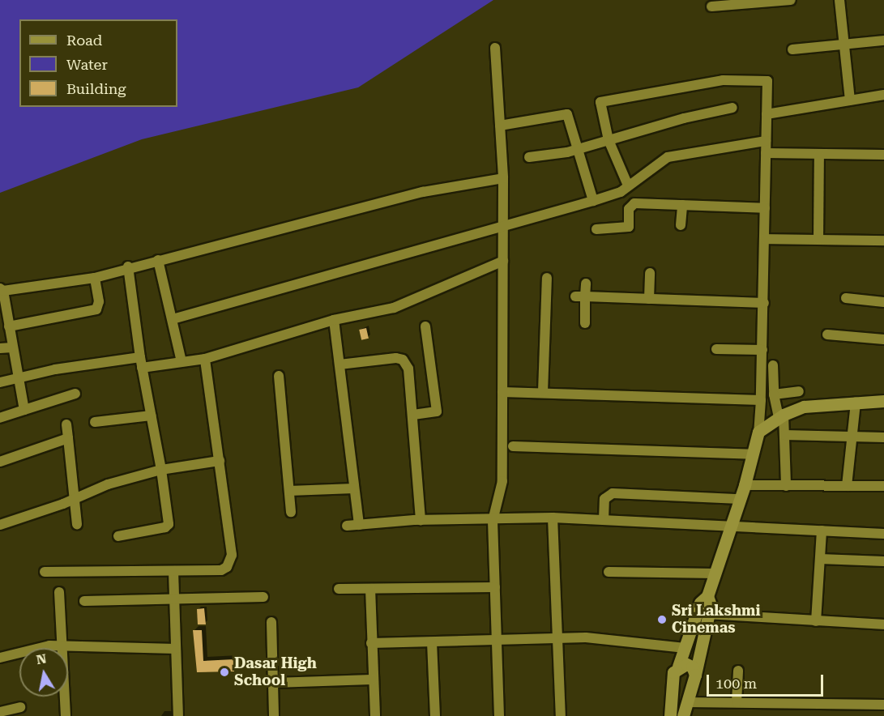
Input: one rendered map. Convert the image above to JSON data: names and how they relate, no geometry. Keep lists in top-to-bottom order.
{
  "places": ["Sri Lakshmi Cinemas", "Dasar High School"],
  "legend": ["Road", "Water", "Building"],
  "scale_bar": "100 m",
  "north": "top"
}
